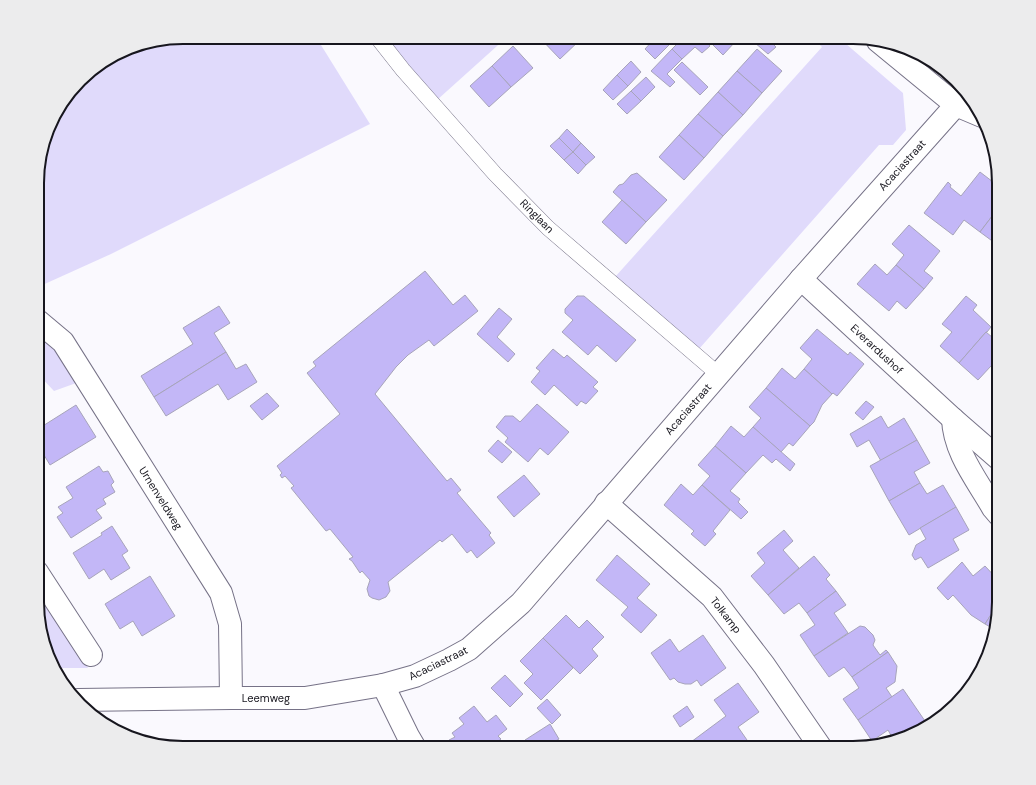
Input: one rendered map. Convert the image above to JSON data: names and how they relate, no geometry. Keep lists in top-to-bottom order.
{
  "streets": {
    "street": [
      "Acaciastraat",
      "Everardushof",
      "Urnenveldweg",
      "Tolkamp",
      "Leemweg"
    ],
    "lane": ["Ringlaan"]
  },
  "crossings": [
    ["Acaciastraat", "Ringlaan"],
    ["Acaciastraat", "Everardushof"],
    ["Acaciastraat", "Tolkamp"],
    ["Acaciastraat", "Leemweg"],
    ["Urnenveldweg", "Leemweg"]
  ]
}
